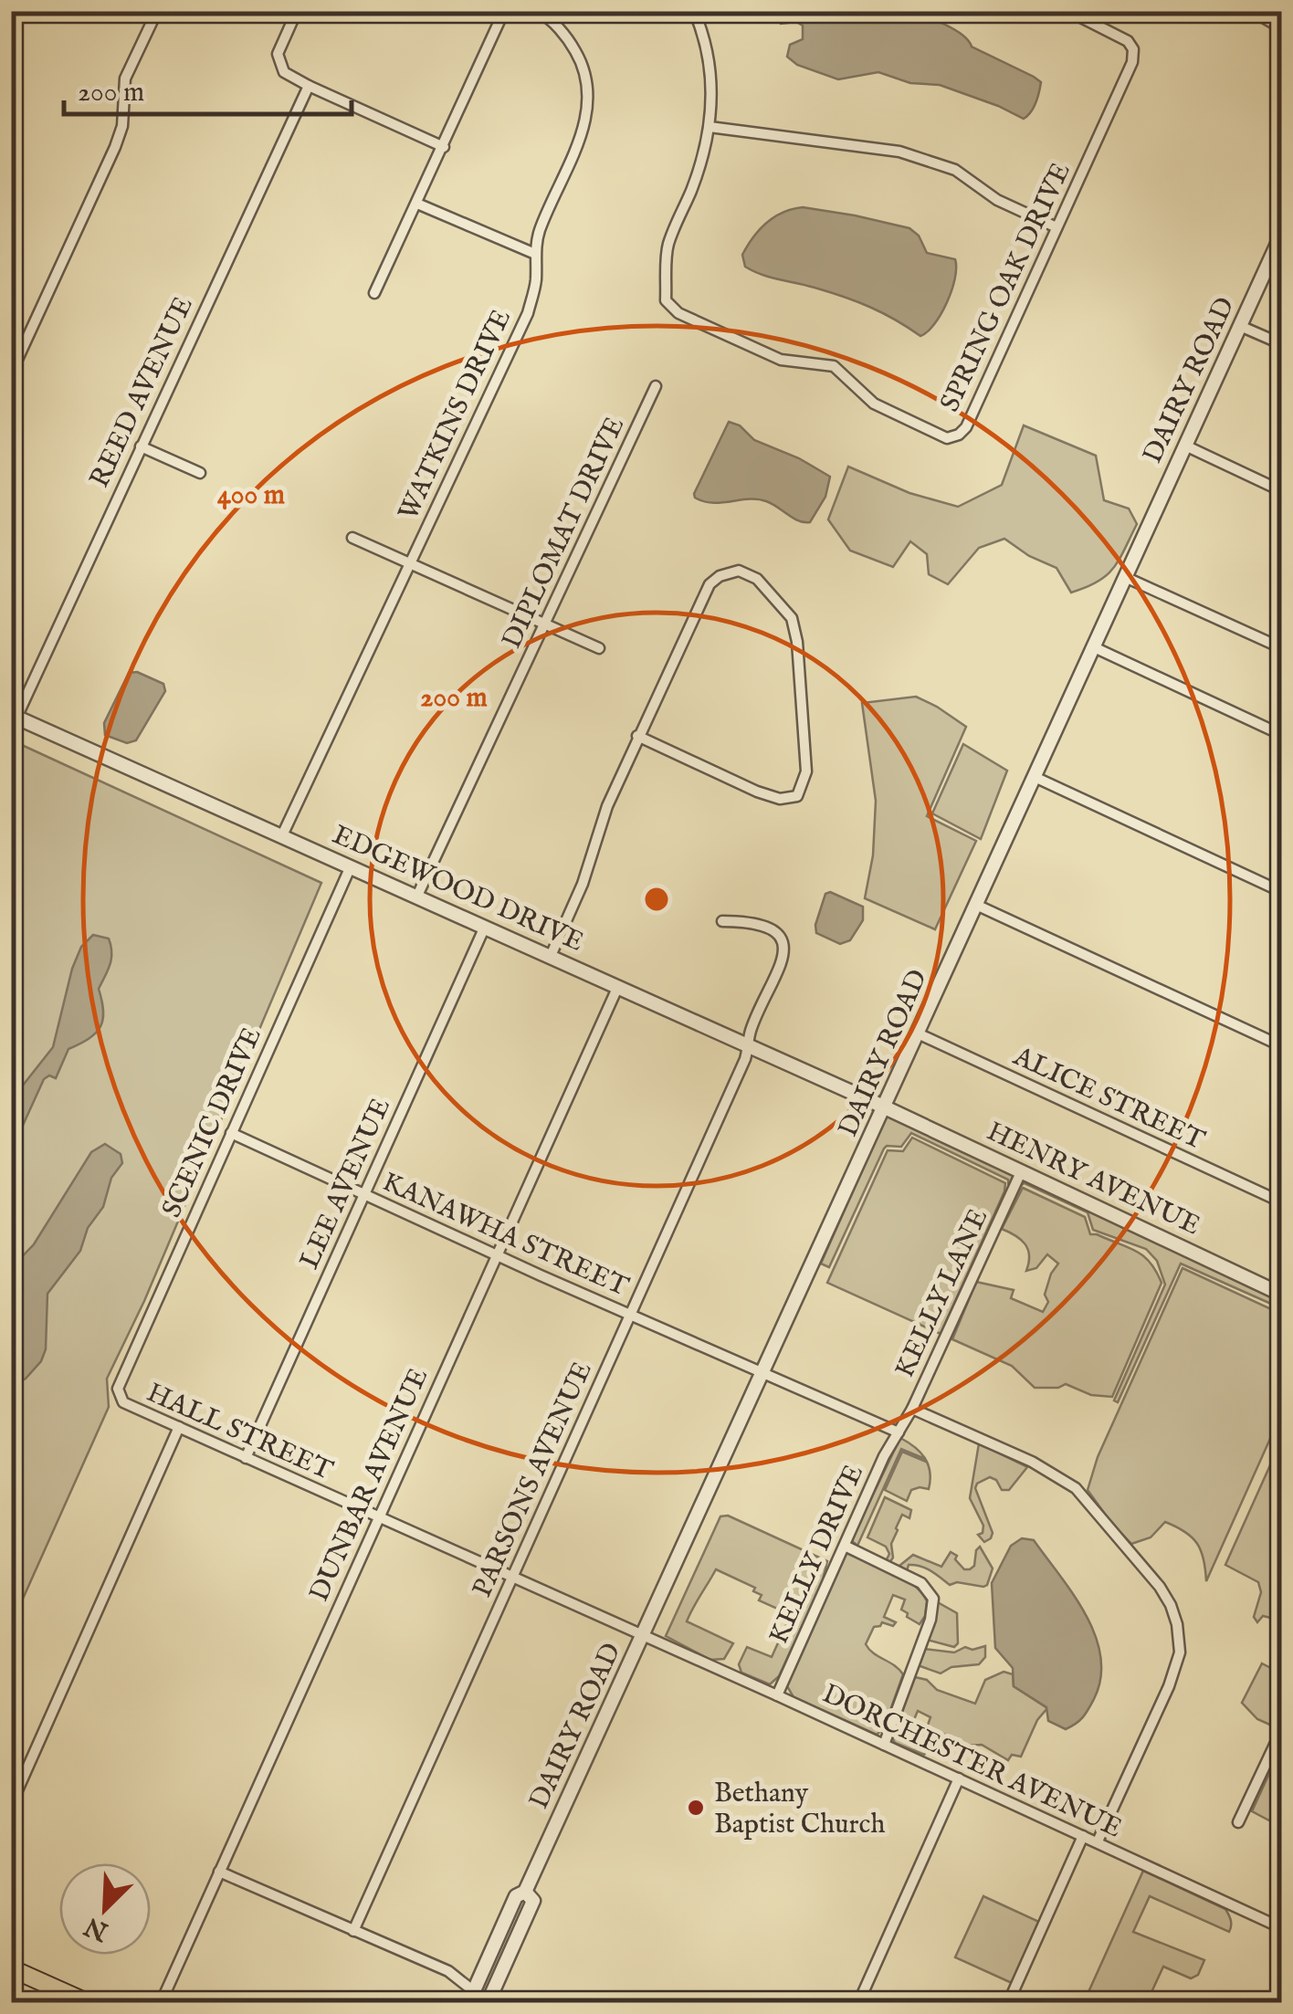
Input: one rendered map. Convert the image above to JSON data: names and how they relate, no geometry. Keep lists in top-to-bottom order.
{
  "streets": {
    "street": [
      "SPRING OAK DRIVE",
      "DAIRY ROAD",
      "REED AVENUE",
      "WATKINS DRIVE",
      "DIPLOMAT DRIVE",
      "EDGEWOOD DRIVE",
      "ALICE STREET",
      "SCENIC DRIVE",
      "HENRY AVENUE",
      "LEE AVENUE",
      "KANAWHA STREET",
      "KELLY LANE",
      "HALL STREET",
      "PARSONS AVENUE",
      "DUNBAR AVENUE",
      "KELLY DRIVE",
      "DORCHESTER AVENUE"
    ]
  },
  "crossings": [
    ["DAIRY ROAD", "EDGEWOOD DRIVE"],
    ["DAIRY ROAD", "ALICE STREET"],
    ["DAIRY ROAD", "HENRY AVENUE"],
    ["DAIRY ROAD", "KANAWHA STREET"],
    ["DAIRY ROAD", "HALL STREET"],
    ["DAIRY ROAD", "DORCHESTER AVENUE"],
    ["REED AVENUE", "EDGEWOOD DRIVE"],
    ["WATKINS DRIVE", "EDGEWOOD DRIVE"],
    ["DIPLOMAT DRIVE", "EDGEWOOD DRIVE"],
    ["EDGEWOOD DRIVE", "SCENIC DRIVE"],
    ["EDGEWOOD DRIVE", "HENRY AVENUE"],
    ["EDGEWOOD DRIVE", "LEE AVENUE"],
    ["EDGEWOOD DRIVE", "PARSONS AVENUE"],
    ["EDGEWOOD DRIVE", "DUNBAR AVENUE"],
    ["SCENIC DRIVE", "KANAWHA STREET"],
    ["SCENIC DRIVE", "HALL STREET"],
    ["HENRY AVENUE", "KELLY LANE"],
    ["LEE AVENUE", "KANAWHA STREET"],
    ["LEE AVENUE", "HALL STREET"],
    ["KANAWHA STREET", "KELLY LANE"],
    ["KANAWHA STREET", "PARSONS AVENUE"],
    ["KANAWHA STREET", "DUNBAR AVENUE"],
    ["KANAWHA STREET", "KELLY DRIVE"],
    ["KELLY LANE", "KELLY DRIVE"],
    ["HALL STREET", "PARSONS AVENUE"],
    ["HALL STREET", "DUNBAR AVENUE"],
    ["HALL STREET", "DORCHESTER AVENUE"],
    ["KELLY DRIVE", "DORCHESTER AVENUE"]
  ],
  "places": ["Bethany Baptist Church"],
  "scale_bar": "200 m",
  "north": "bottom left",
  "rings": ["400 m", "200 m"]
}
